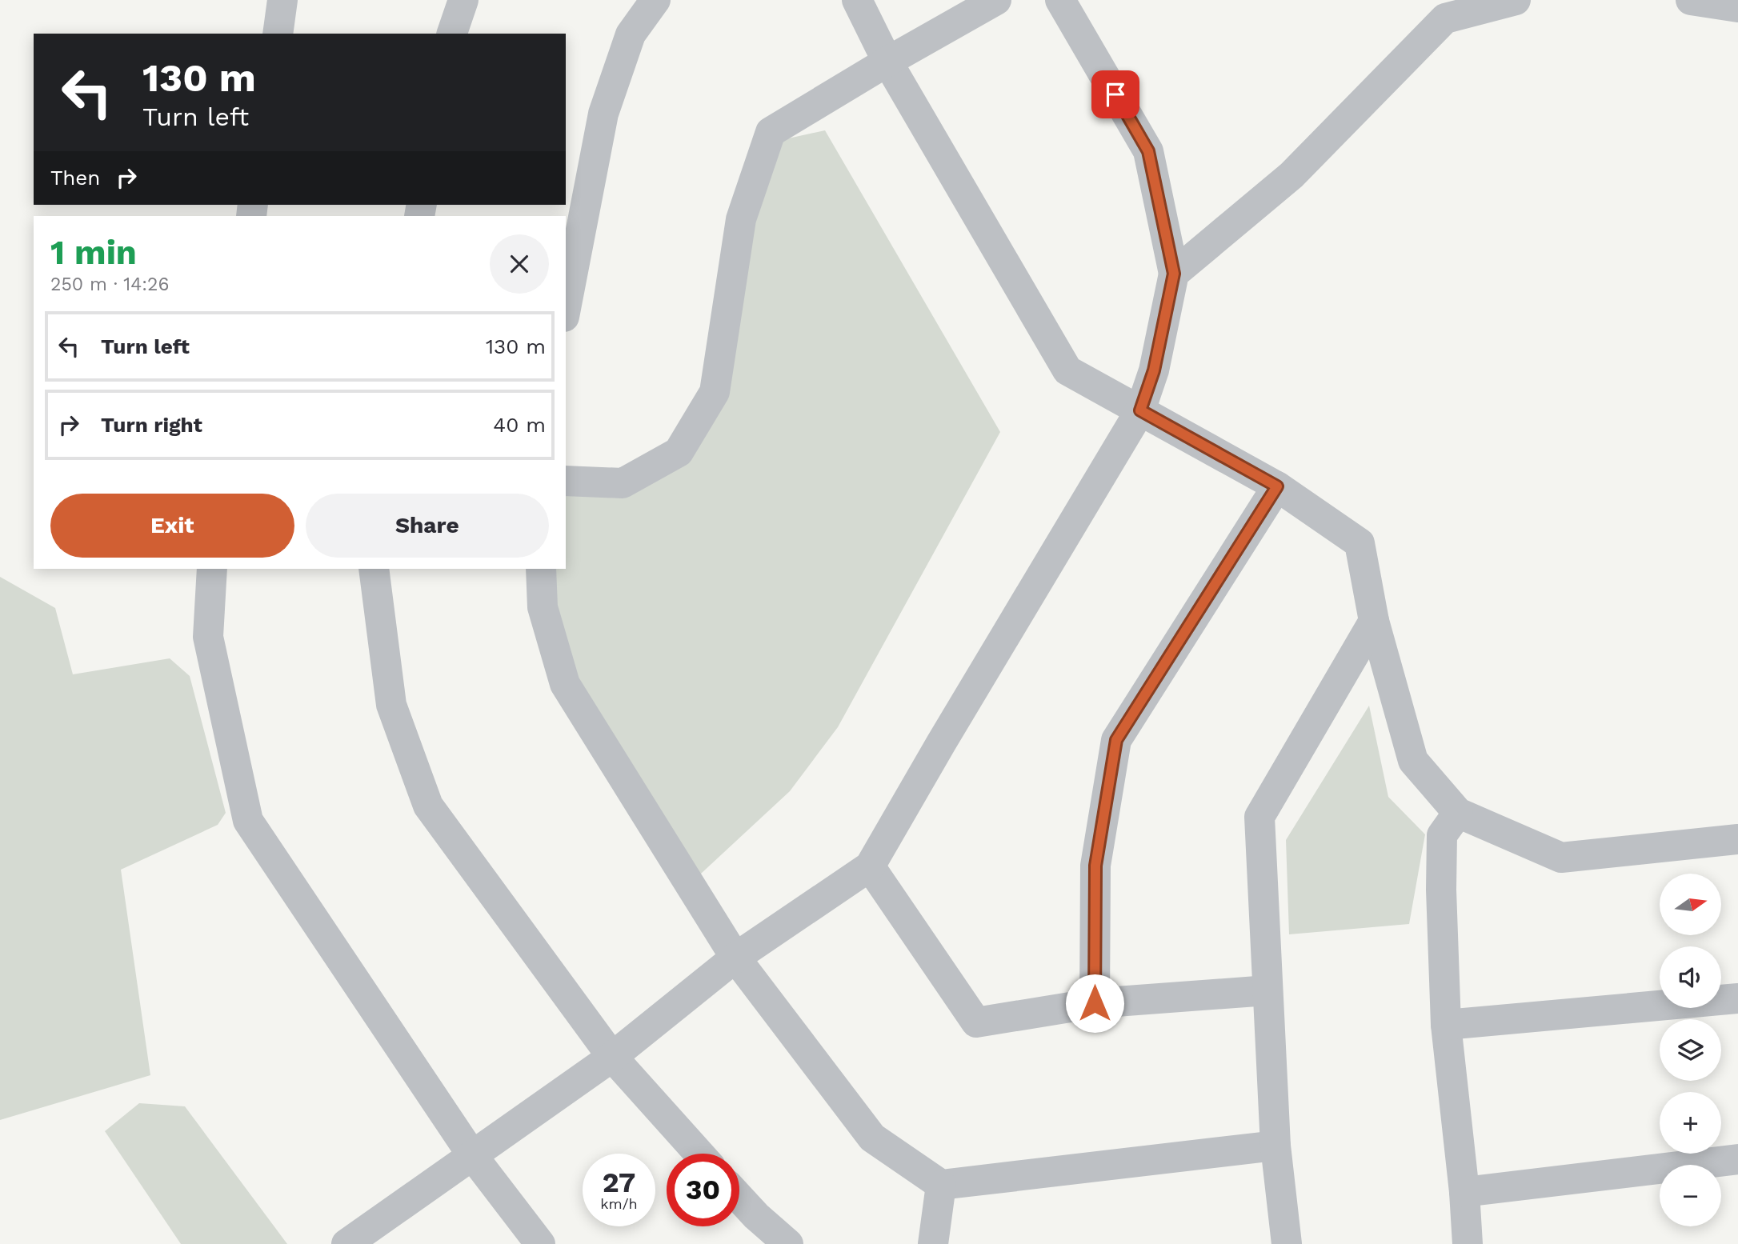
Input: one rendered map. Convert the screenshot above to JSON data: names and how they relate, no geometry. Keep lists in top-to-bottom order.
{
  "north": "right",
  "page": {
    "turn": ["130 m", "Turn left"],
    "then": "Then",
    "heading": ["1 min", "250 m · 14:26"],
    "list": [
      {
        "name": "Turn left",
        "value": "130 m"
      },
      {
        "name": "Turn right",
        "value": "40 m"
      }
    ],
    "buttons": ["Exit", "Share"],
    "map_buttons": ["+", "−"],
    "speed": "27 km/h",
    "limit": "30"
  }
}
